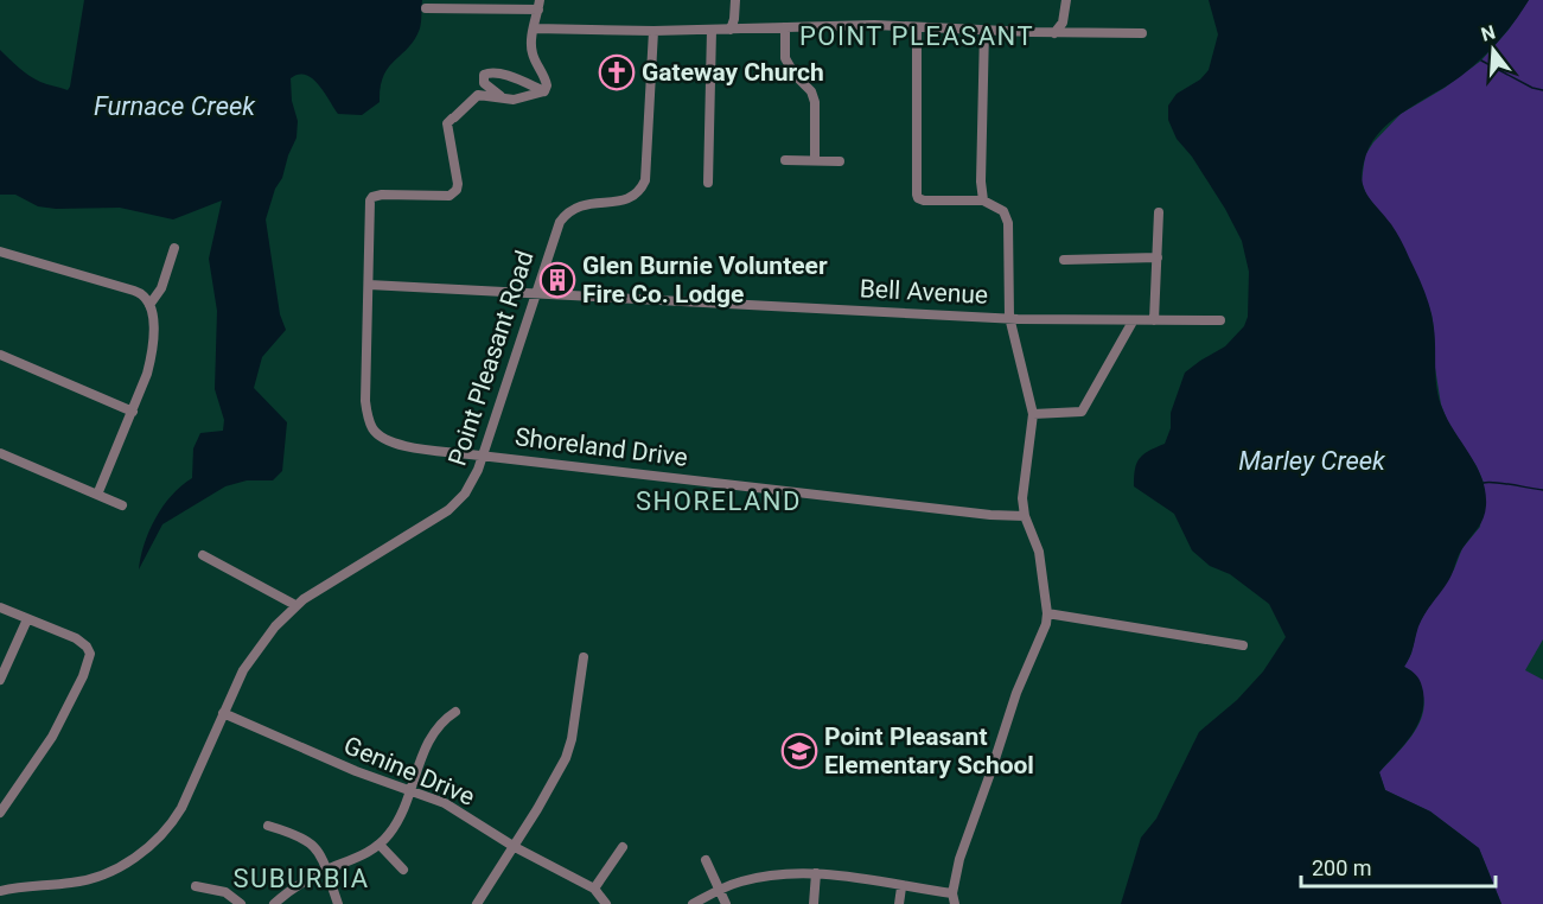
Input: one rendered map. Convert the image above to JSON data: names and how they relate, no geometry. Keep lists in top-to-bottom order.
{
  "streets": {
    "street": [
      "Bell Avenue",
      "Point Pleasant Road",
      "Shoreland Drive",
      "Genine Drive"
    ]
  },
  "crossings": [
    ["Bell Avenue", "Point Pleasant Road"],
    ["Bell Avenue", "Shoreland Drive"],
    ["Point Pleasant Road", "Shoreland Drive"],
    ["Point Pleasant Road", "Genine Drive"]
  ],
  "districts": ["POINT PLEASANT", "SHORELAND", "SUBURBIA"],
  "water": ["Furnace Creek", "Marley Creek"],
  "places": {
    "church": ["Gateway Church"],
    "building": ["Glen Burnie Volunteer Fire Co. Lodge"],
    "school or university": ["Point Pleasant Elementary School"]
  },
  "scale_bar": "200 m",
  "north": "top"
}
